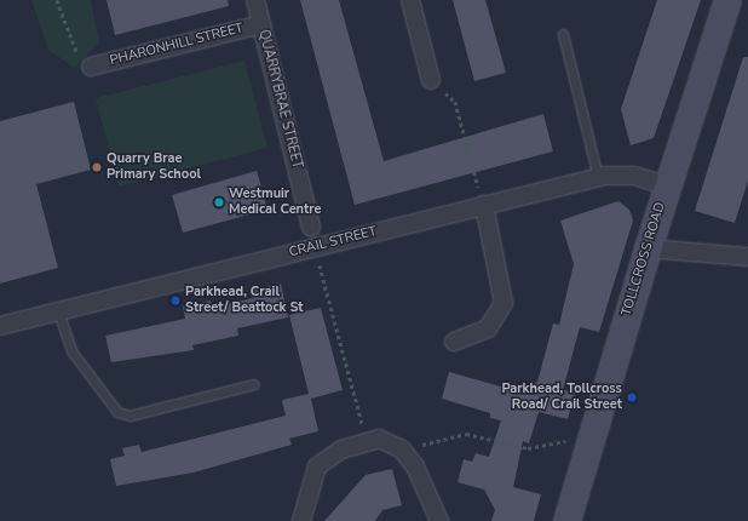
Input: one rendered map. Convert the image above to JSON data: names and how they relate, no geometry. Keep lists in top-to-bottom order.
{
  "streets": {
    "street": [
      "PHARONHILL STREET",
      "QUARRYBRAE STREET",
      "CRAIL STREET",
      "TOLLCROSS ROAD"
    ]
  },
  "crossings": [
    ["PHARONHILL STREET", "QUARRYBRAE STREET"],
    ["CRAIL STREET", "TOLLCROSS ROAD"]
  ],
  "places": [
    "Quarry Brae Primary School",
    "Westmuir Medical Centre",
    "Parkhead, Crail Street/ Beattock St",
    "Parkhead, Tollcross Road/ Crail Street"
  ]
}
